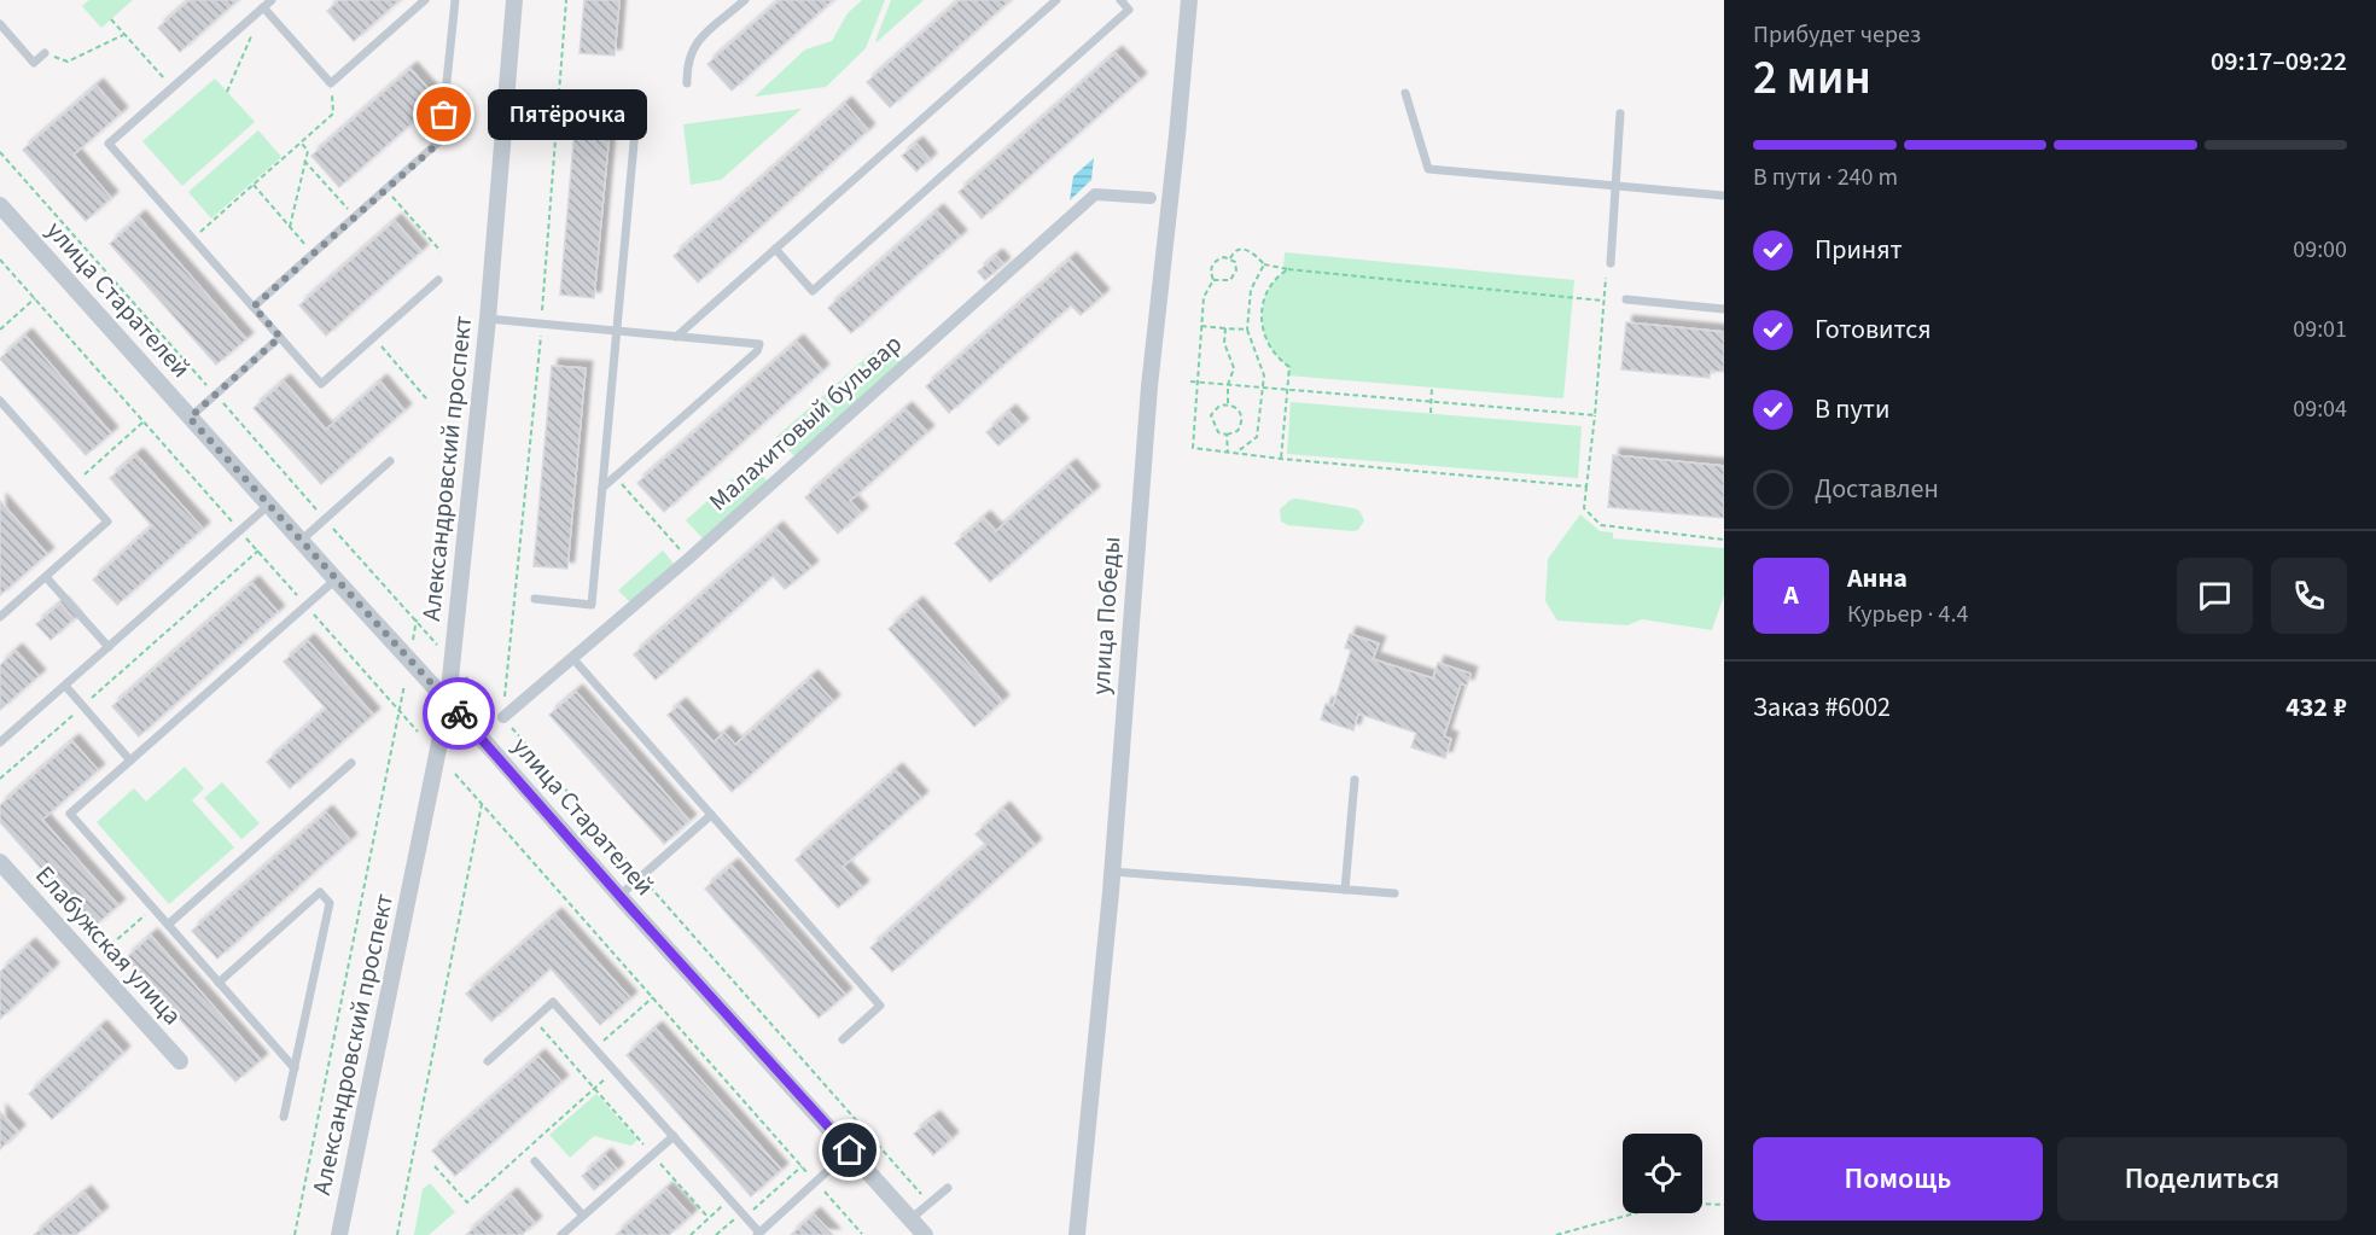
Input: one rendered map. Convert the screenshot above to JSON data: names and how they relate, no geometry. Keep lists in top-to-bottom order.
{
  "streets": {
    "street": [
      "улица Старателей",
      "Малахитовый бульвар",
      "Александровский проспект",
      "улица Победы",
      "Елабужская улица"
    ]
  },
  "crossings": [
    ["улица Старателей", "Александровский проспект"]
  ],
  "places": ["Пятёрочка"],
  "page": {
    "heading": ["2 мин", "Прибудет через", "09:17–09:22"],
    "panel": [
      "Анна",
      "Курьер · 4.4",
      "Заказ #6002",
      "432 ₽"
    ],
    "bubble": "Пятёрочка",
    "bar": "В пути · 240 m",
    "list": [
      ["Принят", "09:00"],
      ["Готовится", "09:01"],
      ["В пути", "09:04"],
      "Доставлен"
    ],
    "round": "А",
    "buttons": ["Помощь", "Поделиться"]
  }
}
